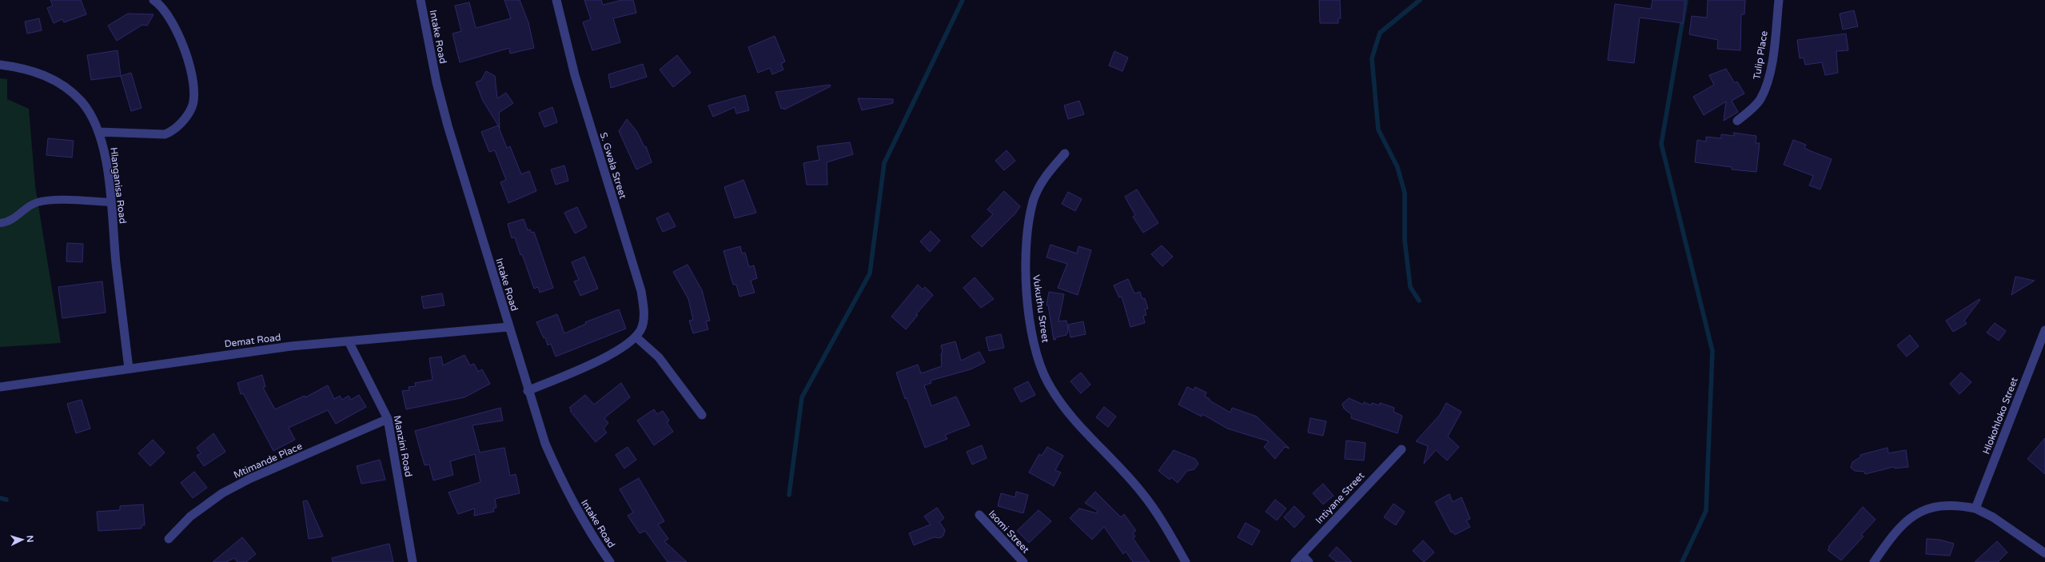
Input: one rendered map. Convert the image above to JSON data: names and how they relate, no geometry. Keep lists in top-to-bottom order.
{
  "streets": {
    "street": [
      "Intake Road",
      "Tulip Place",
      "S. Gwala Street",
      "Hlanganisa Road",
      "Vukuthu Street",
      "Demat Road",
      "Hlokohloko Street",
      "Manzini Road",
      "Mtimande Place",
      "Intiyane Street",
      "Isomi Street"
    ]
  },
  "crossings": [
    ["Intake Road", "S. Gwala Street"],
    ["Intake Road", "Demat Road"],
    ["Hlanganisa Road", "Demat Road"],
    ["Demat Road", "Manzini Road"],
    ["Manzini Road", "Mtimande Place"]
  ],
  "north": "right"
}
